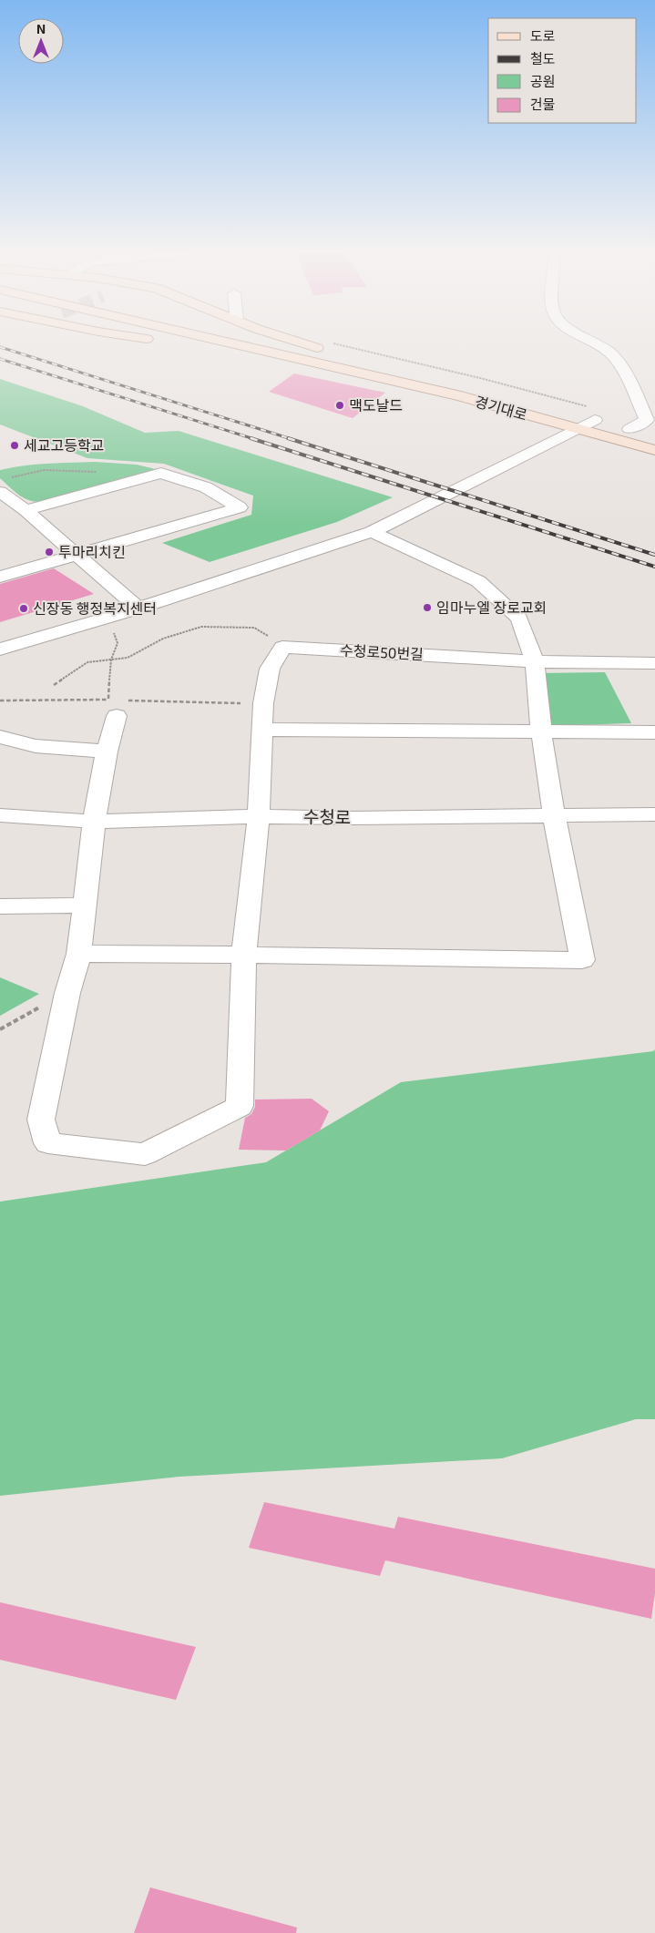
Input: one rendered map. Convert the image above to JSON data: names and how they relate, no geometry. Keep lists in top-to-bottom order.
{
  "streets": {
    "main road": ["경기대로"],
    "street": ["수청로50번길", "수청로"]
  },
  "places": [
    "맥도날드",
    "세교고등학교",
    "투마리치킨",
    "임마누엘 장로교회",
    "신장동 행정복지센터"
  ],
  "legend": [
    "도로",
    "철도",
    "공원",
    "건물"
  ],
  "north": "top"
}
